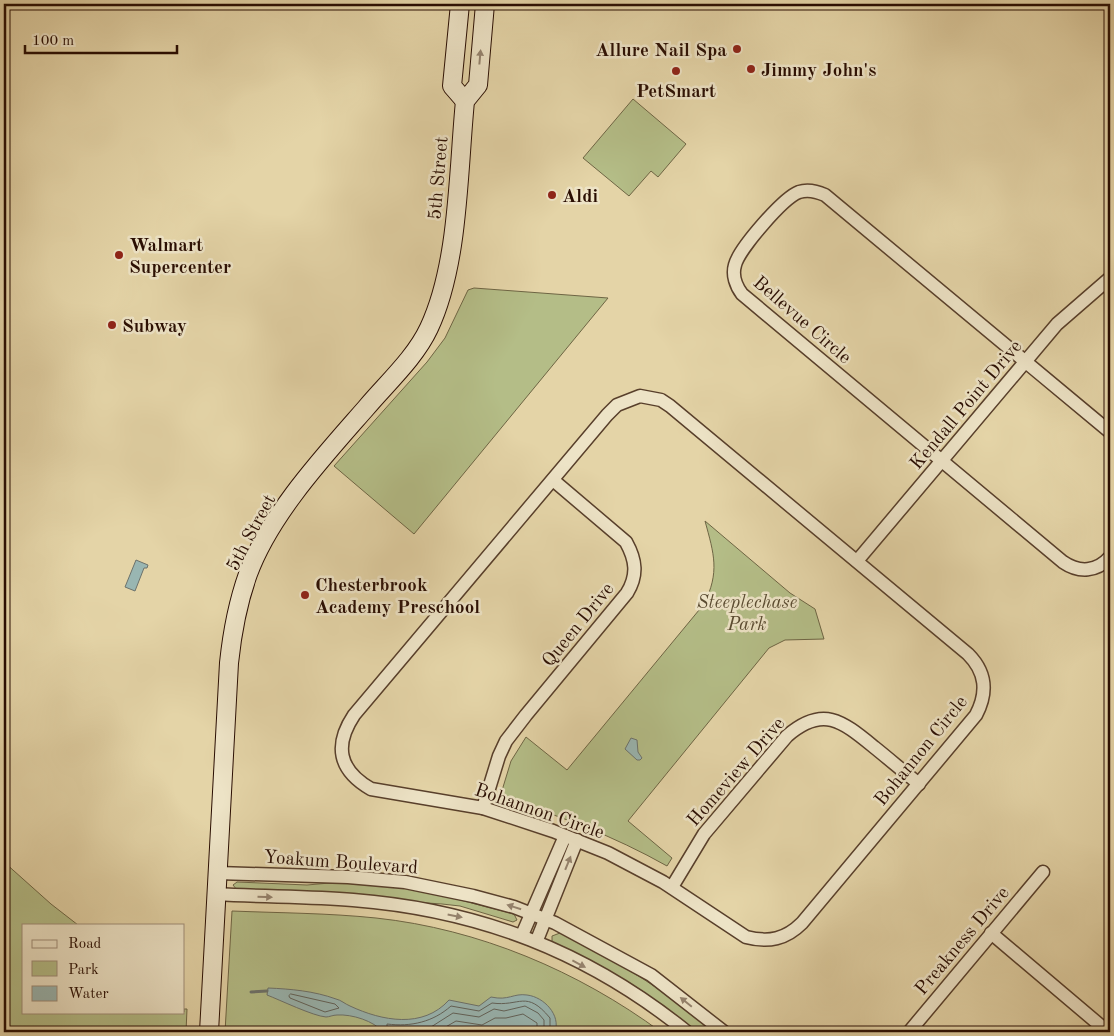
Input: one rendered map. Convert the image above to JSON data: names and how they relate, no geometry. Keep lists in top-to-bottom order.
{
  "streets": {
    "street": [
      "5th Street",
      "Bellevue Circle",
      "Kendall Point Drive",
      "Queen Drive",
      "Bohannon Circle",
      "Homeview Drive",
      "Yoakum Boulevard",
      "Preakness Drive"
    ]
  },
  "crossings": [
    ["5th Street", "Yoakum Boulevard"],
    ["Bellevue Circle", "Kendall Point Drive"],
    ["Kendall Point Drive", "Bohannon Circle"],
    ["Queen Drive", "Bohannon Circle"],
    ["Bohannon Circle", "Homeview Drive"]
  ],
  "parks": ["Steeplechase Park"],
  "places": [
    "Allure Nail Spa",
    "Jimmy John's",
    "PetSmart",
    "Aldi",
    "Walmart Supercenter",
    "Subway",
    "Chesterbrook Academy Preschool"
  ],
  "legend": ["Road", "Park", "Water"],
  "scale_bar": "100 m"
}
